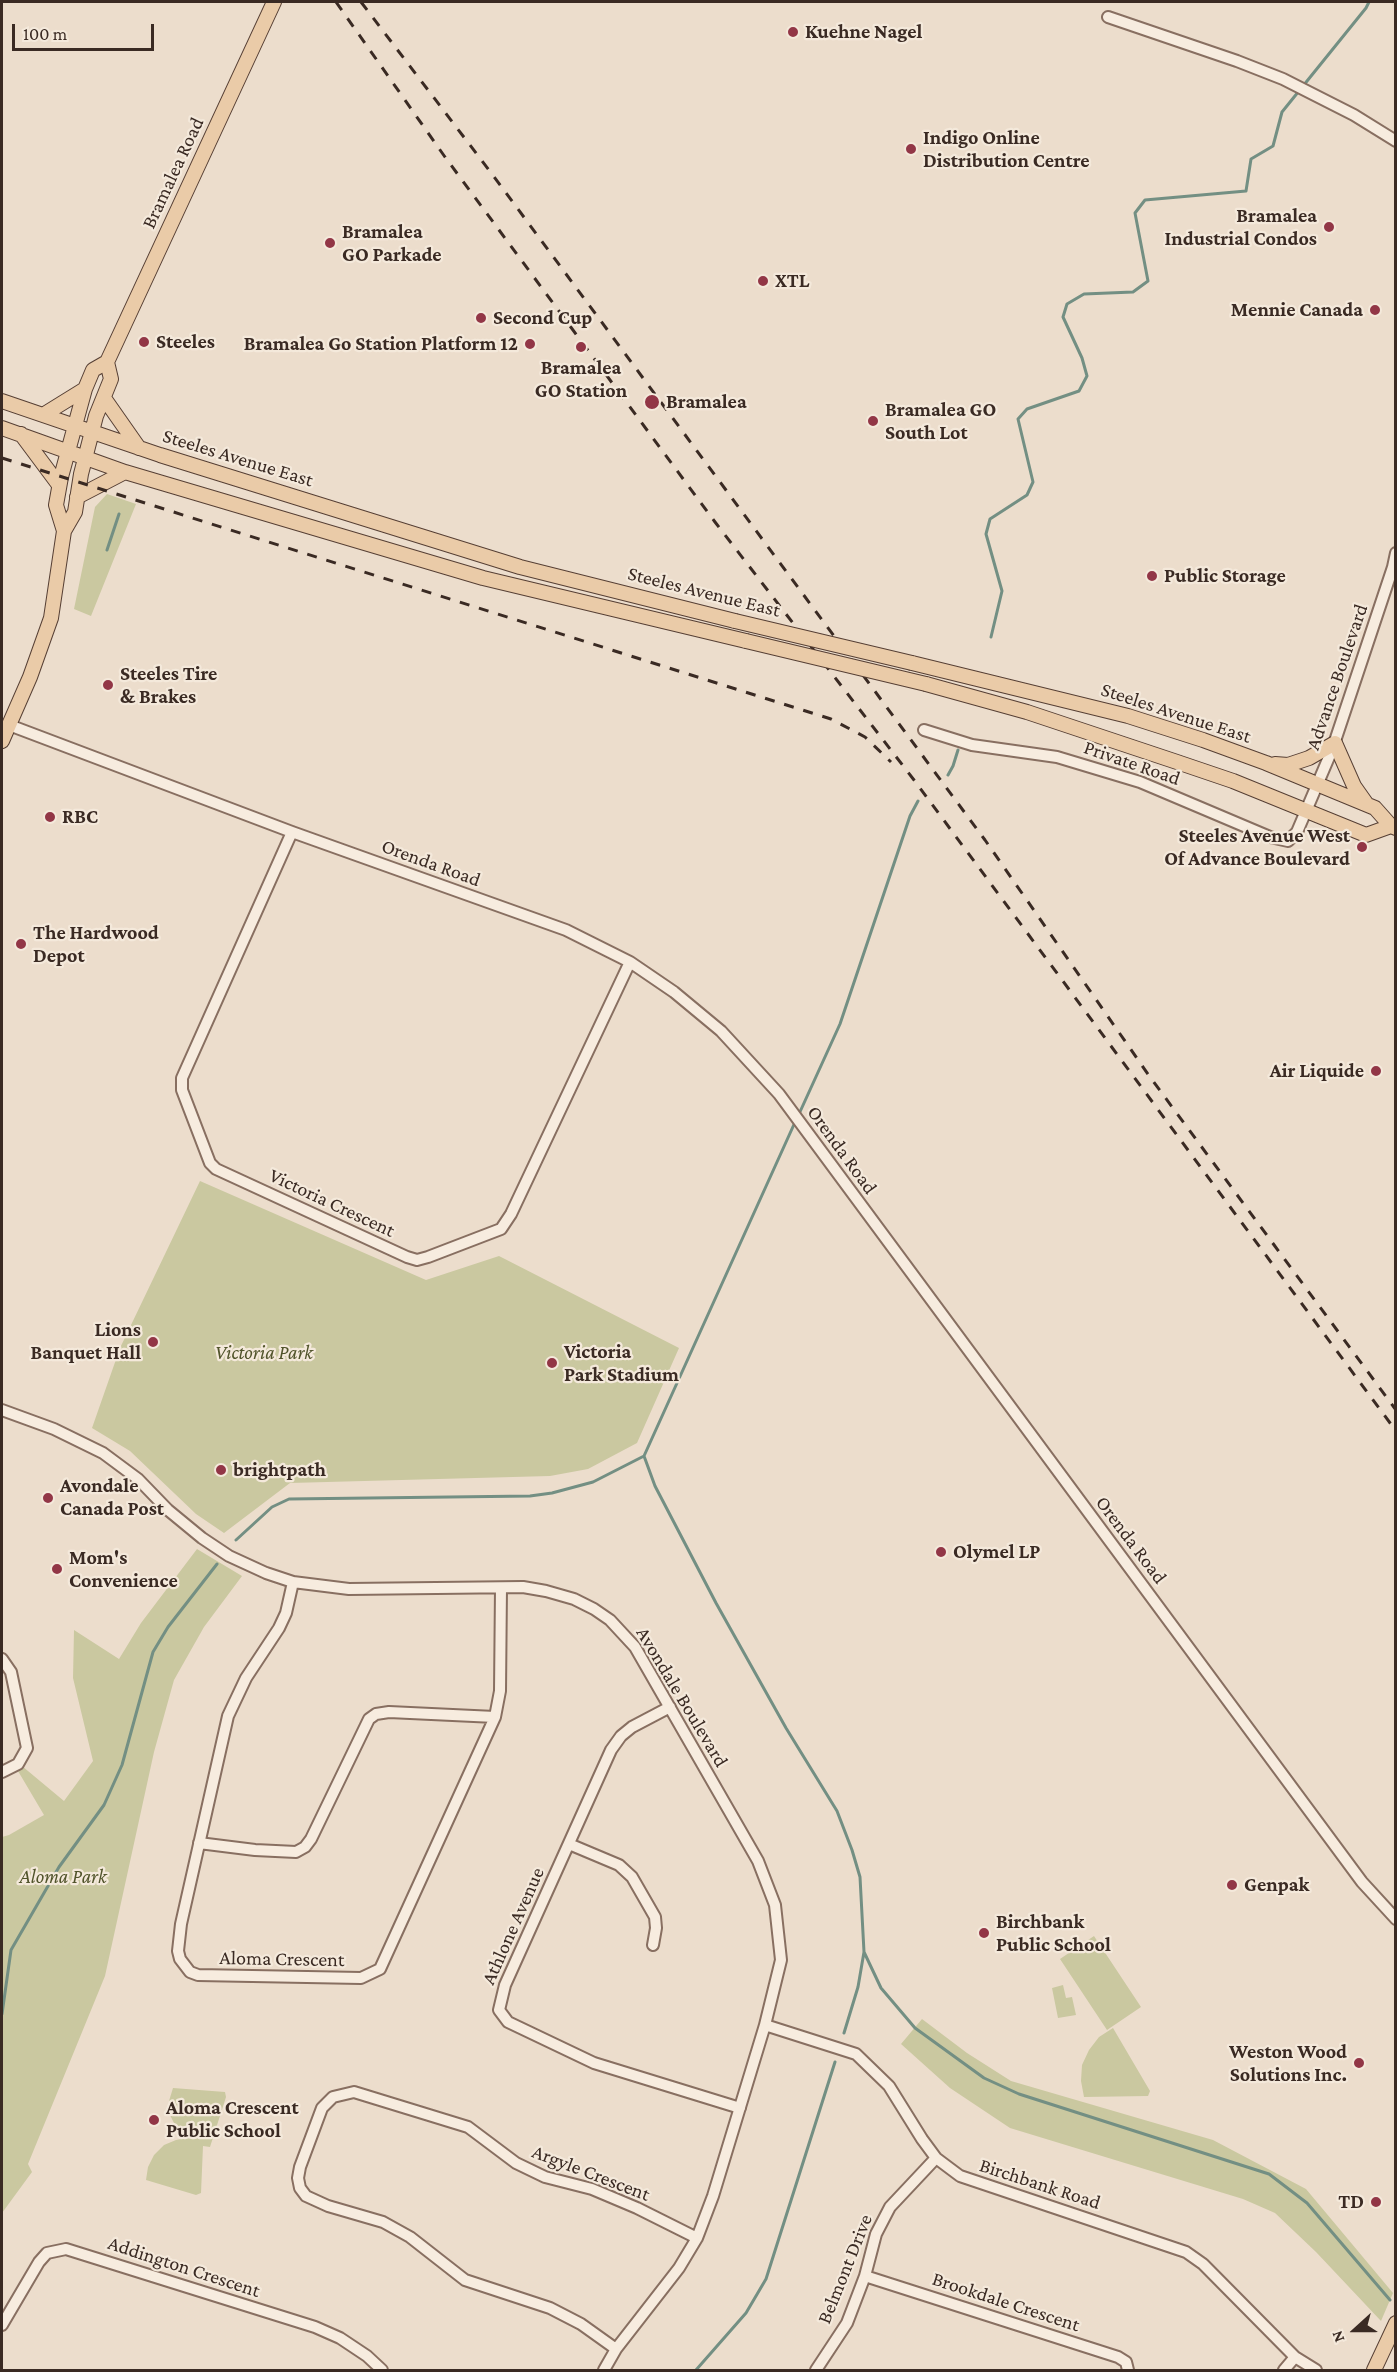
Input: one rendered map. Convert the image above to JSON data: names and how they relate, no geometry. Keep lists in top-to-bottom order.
{
  "streets": {
    "main road": ["Bramalea Road", "Steeles Avenue East"],
    "street": [
      "Advance Boulevard",
      "Private Road",
      "Orenda Road",
      "Victoria Crescent",
      "Avondale Boulevard",
      "Athlone Avenue",
      "Aloma Crescent",
      "Argyle Crescent",
      "Birchbank Road",
      "Addington Crescent",
      "Belmont Drive",
      "Brookdale Crescent"
    ]
  },
  "crossings": [
    ["Bramalea Road", "Steeles Avenue East"],
    ["Bramalea Road", "Orenda Road"],
    ["Steeles Avenue East", "Advance Boulevard"],
    ["Steeles Avenue East", "Private Road"],
    ["Advance Boulevard", "Private Road"],
    ["Orenda Road", "Victoria Crescent"],
    ["Avondale Boulevard", "Athlone Avenue"],
    ["Avondale Boulevard", "Aloma Crescent"],
    ["Avondale Boulevard", "Argyle Crescent"],
    ["Avondale Boulevard", "Birchbank Road"],
    ["Birchbank Road", "Belmont Drive"],
    ["Belmont Drive", "Brookdale Crescent"]
  ],
  "parks": ["Victoria Park", "Aloma Park"],
  "places": [
    "Kuehne Nagel",
    "Indigo Online Distribution Centre",
    "Bramalea Industrial Condos",
    "Bramalea GO Parkade",
    "XTL",
    "Mennie Canada",
    "Second Cup",
    "Steeles",
    "Bramalea Go Station Platform 12",
    "Bramalea GO Station",
    "Bramalea",
    "Bramalea GO South Lot",
    "Public Storage",
    "Steeles Tire & Brakes",
    "RBC",
    "Steeles Avenue West Of Advance Boulevard",
    "The Hardwood Depot",
    "Air Liquide",
    "Lions Banquet Hall",
    "Victoria Park Stadium",
    "brightpath",
    "Avondale Canada Post",
    "Olymel LP",
    "Mom's Convenience",
    "Genpak",
    "Birchbank Public School",
    "Weston Wood Solutions Inc.",
    "Aloma Crescent Public School",
    "TD"
  ],
  "scale_bar": "100 m",
  "north": "left"
}
